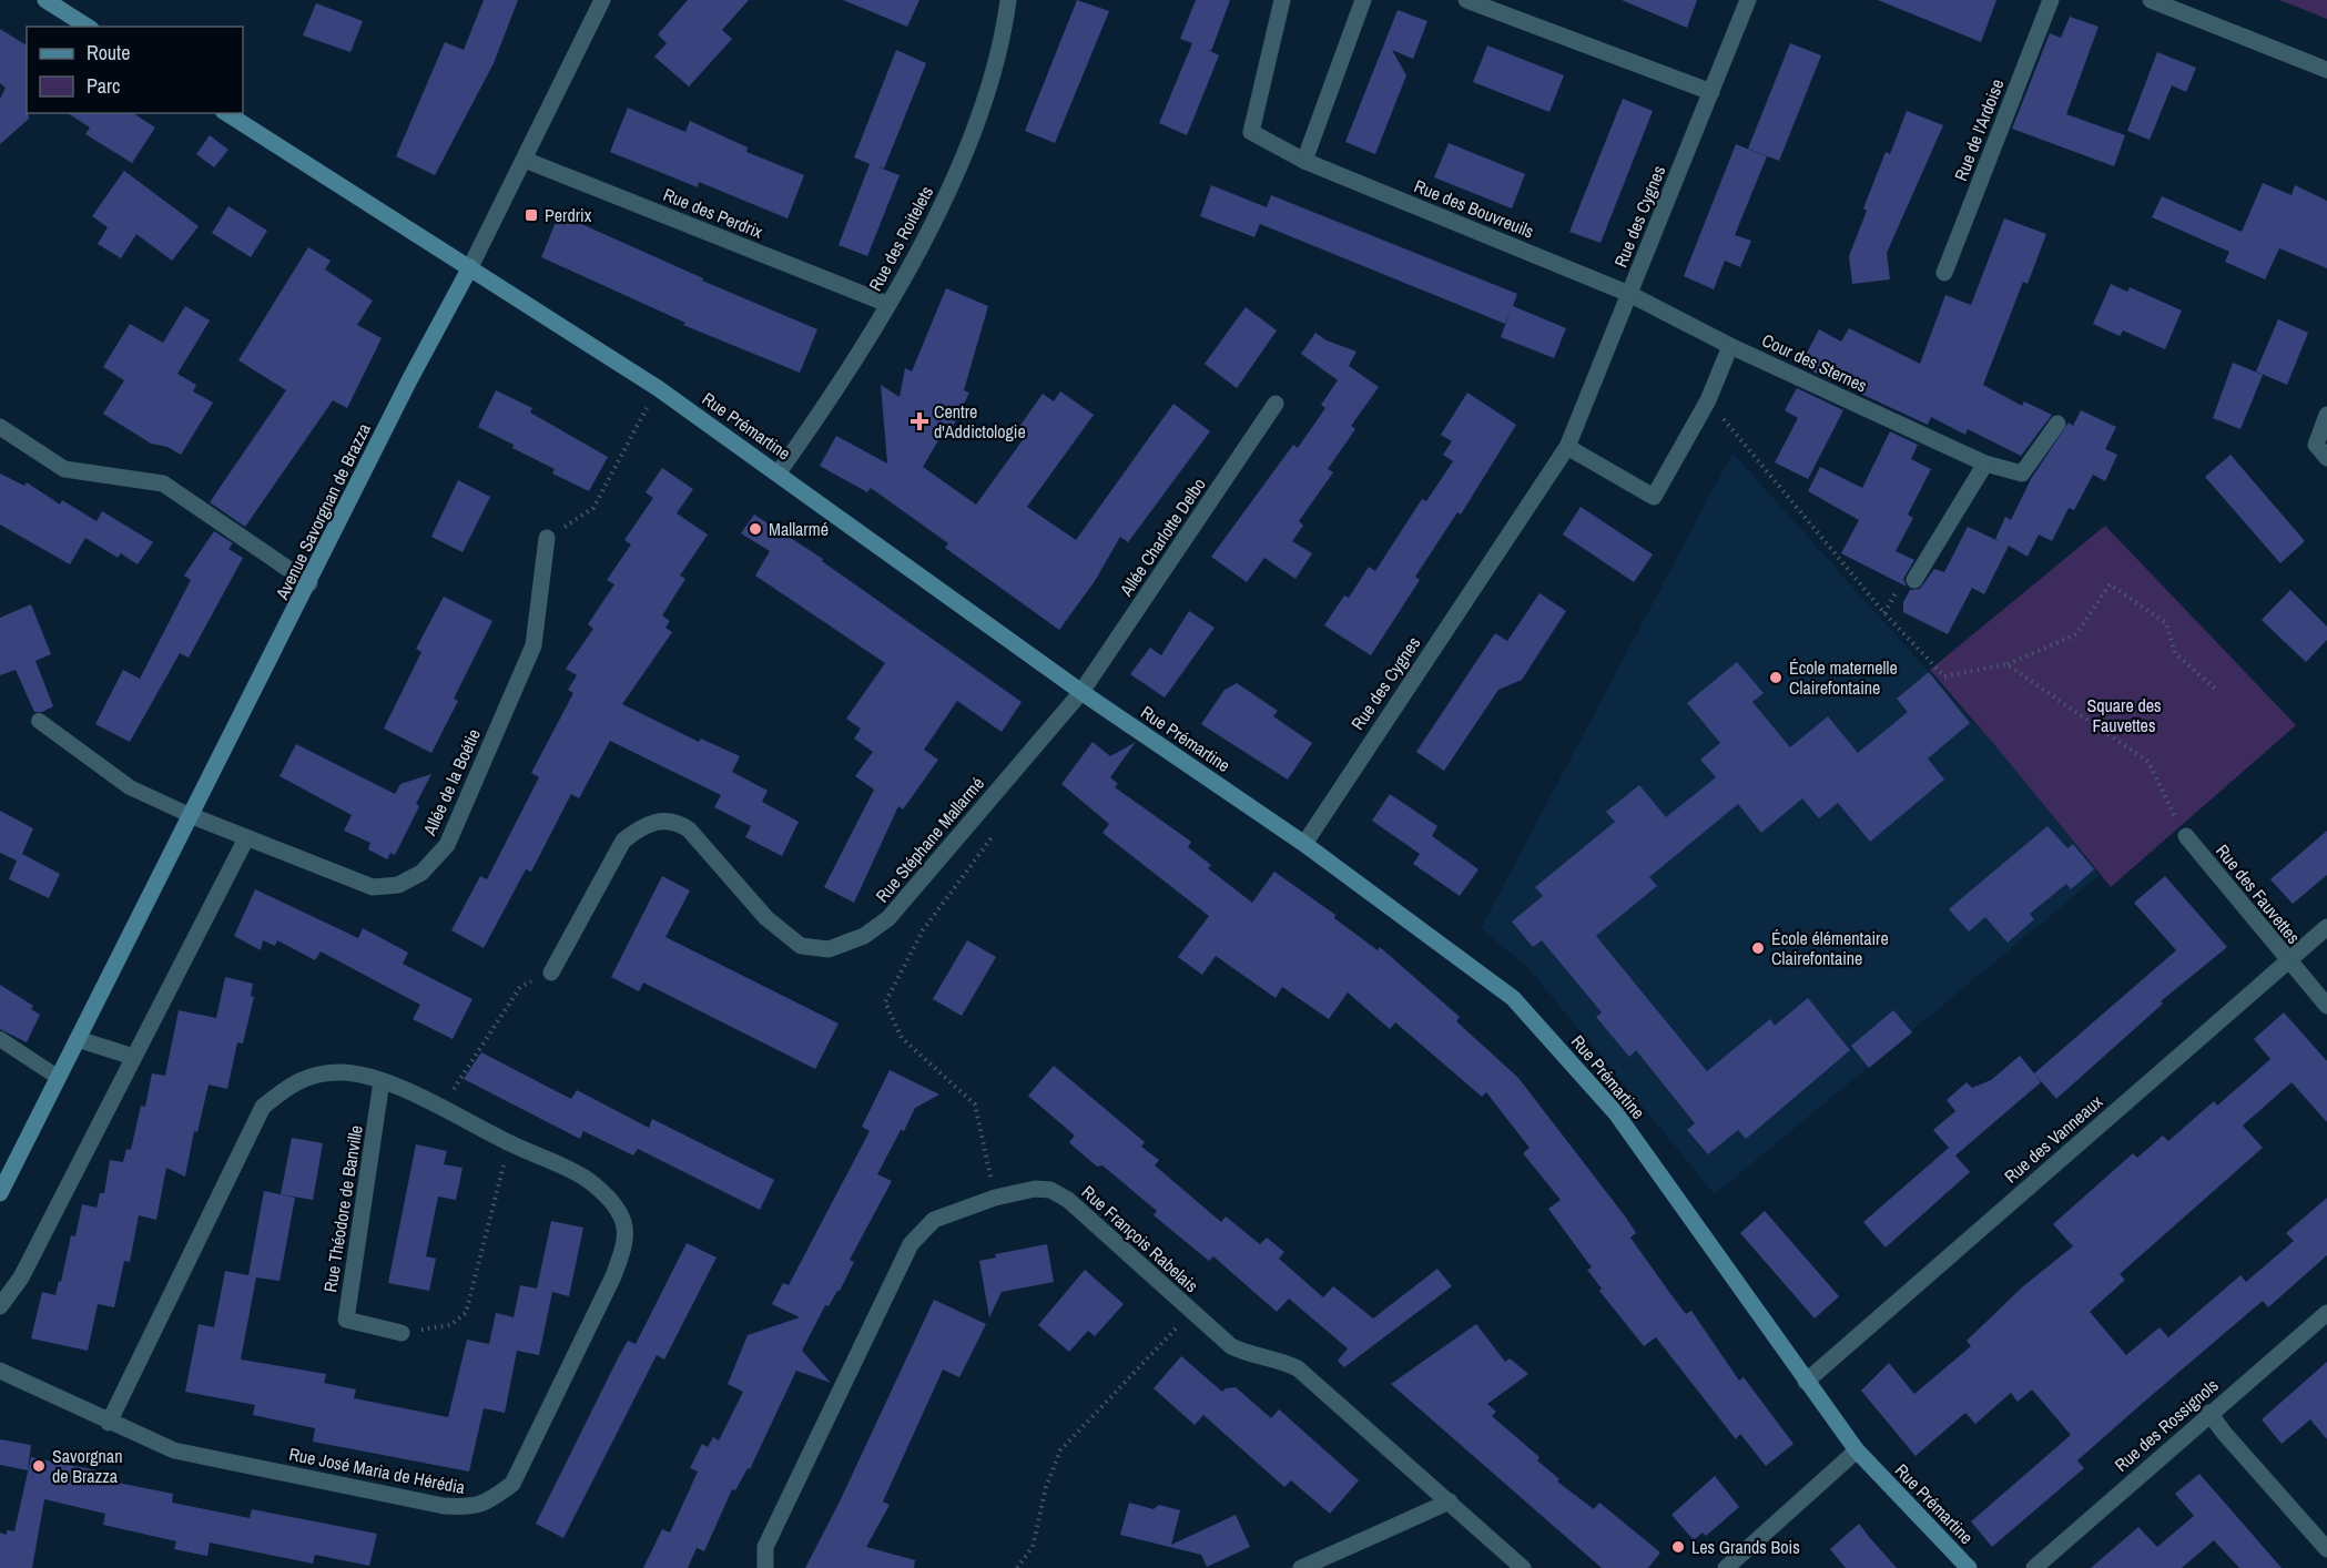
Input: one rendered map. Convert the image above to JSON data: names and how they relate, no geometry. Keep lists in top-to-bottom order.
{
  "streets": {
    "street": [
      "Rue de l'Ardoise",
      "Rue des Bouvreuils",
      "Rue des Perdrix",
      "Rue des Cygnes",
      "Rue des Roitelets",
      "Cour des Sternes",
      "Rue Prémartine",
      "Avenue Savorgnan de Brazza",
      "Allée Charlotte Delbo",
      "Allée de la Boétie",
      "Rue Stéphane Mallarmé",
      "Rue des Fauvettes",
      "Rue des Vanneaux",
      "Rue Théodore de Banville",
      "Rue François Rabelais",
      "Rue des Rossignols",
      "Rue José Maria de Hérédia"
    ]
  },
  "crossings": [
    ["Rue des Bouvreuils", "Rue des Cygnes"],
    ["Rue des Bouvreuils", "Cour des Sternes"],
    ["Rue des Perdrix", "Rue des Roitelets"],
    ["Rue des Perdrix", "Avenue Savorgnan de Brazza"],
    ["Rue des Cygnes", "Cour des Sternes"],
    ["Rue des Cygnes", "Rue Prémartine"],
    ["Rue des Roitelets", "Rue Prémartine"],
    ["Rue Prémartine", "Avenue Savorgnan de Brazza"],
    ["Rue Prémartine", "Allée Charlotte Delbo"],
    ["Rue Prémartine", "Rue Stéphane Mallarmé"],
    ["Rue Prémartine", "Rue des Vanneaux"],
    ["Avenue Savorgnan de Brazza", "Allée de la Boétie"],
    ["Allée Charlotte Delbo", "Rue Stéphane Mallarmé"],
    ["Rue des Fauvettes", "Rue des Vanneaux"]
  ],
  "parks": ["Square des Fauvettes"],
  "places": {
    "transit": ["Perdrix"],
    "health": ["Centre d'Addictologie"],
    "other": [
      "Mallarmé",
      "École maternelle Clairefontaine",
      "École élémentaire Clairefontaine",
      "Savorgnan de Brazza",
      "Les Grands Bois"
    ]
  },
  "legend": ["Route", "Parc"]
}
